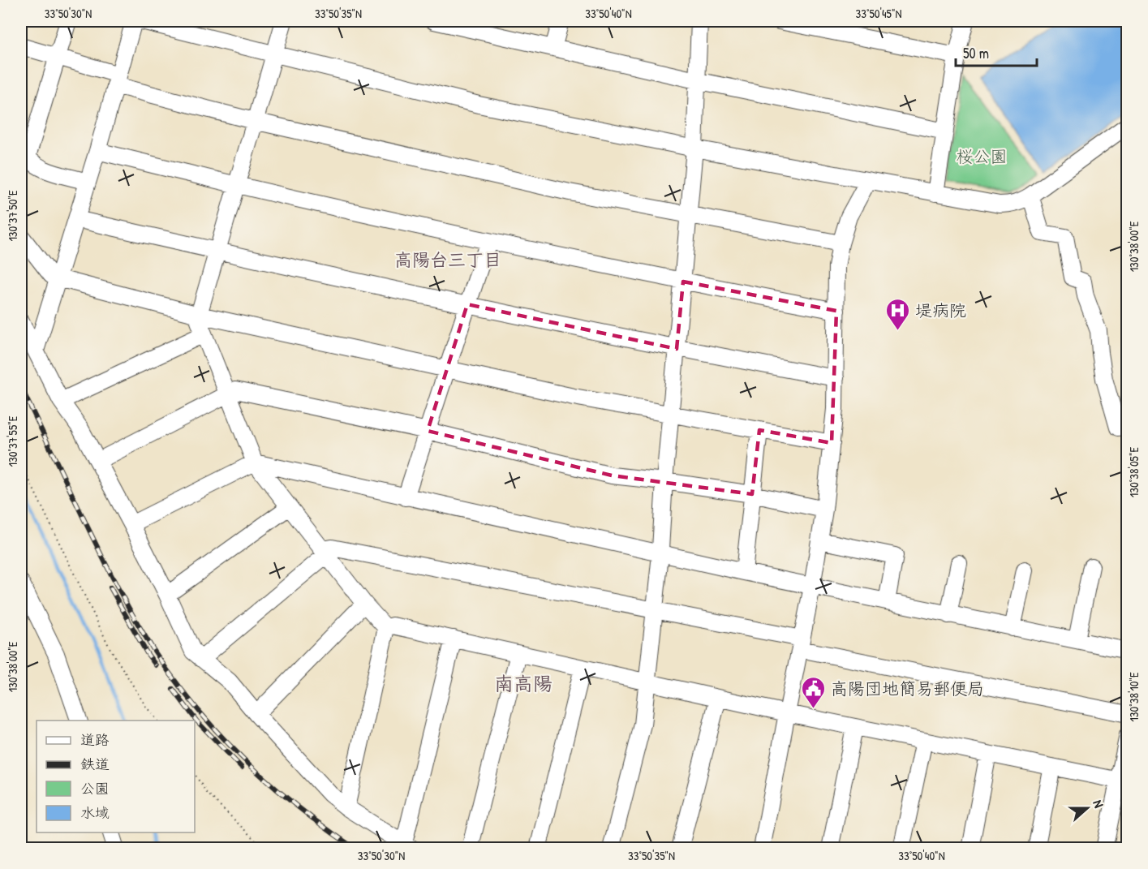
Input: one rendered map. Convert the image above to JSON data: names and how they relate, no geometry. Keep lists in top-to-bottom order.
{
  "districts": ["高陽台三丁目", "南高陽"],
  "parks": ["桜公園"],
  "places": {
    "hospital": ["堤病院"],
    "public building": ["高陽団地簡易郵便局"]
  },
  "legend": [
    "道路",
    "鉄道",
    "公園",
    "水域"
  ],
  "scale_bar": "50 m",
  "north": "right",
  "coordinates": [
    "33°50'30\"N",
    "33°50'35\"N",
    "33°50'40\"N",
    "33°50'45\"N",
    "130°37'50\"E",
    "130°38'00\"E",
    "130°37'55\"E",
    "130°38'05\"E",
    "130°38'10\"E"
  ]
}
